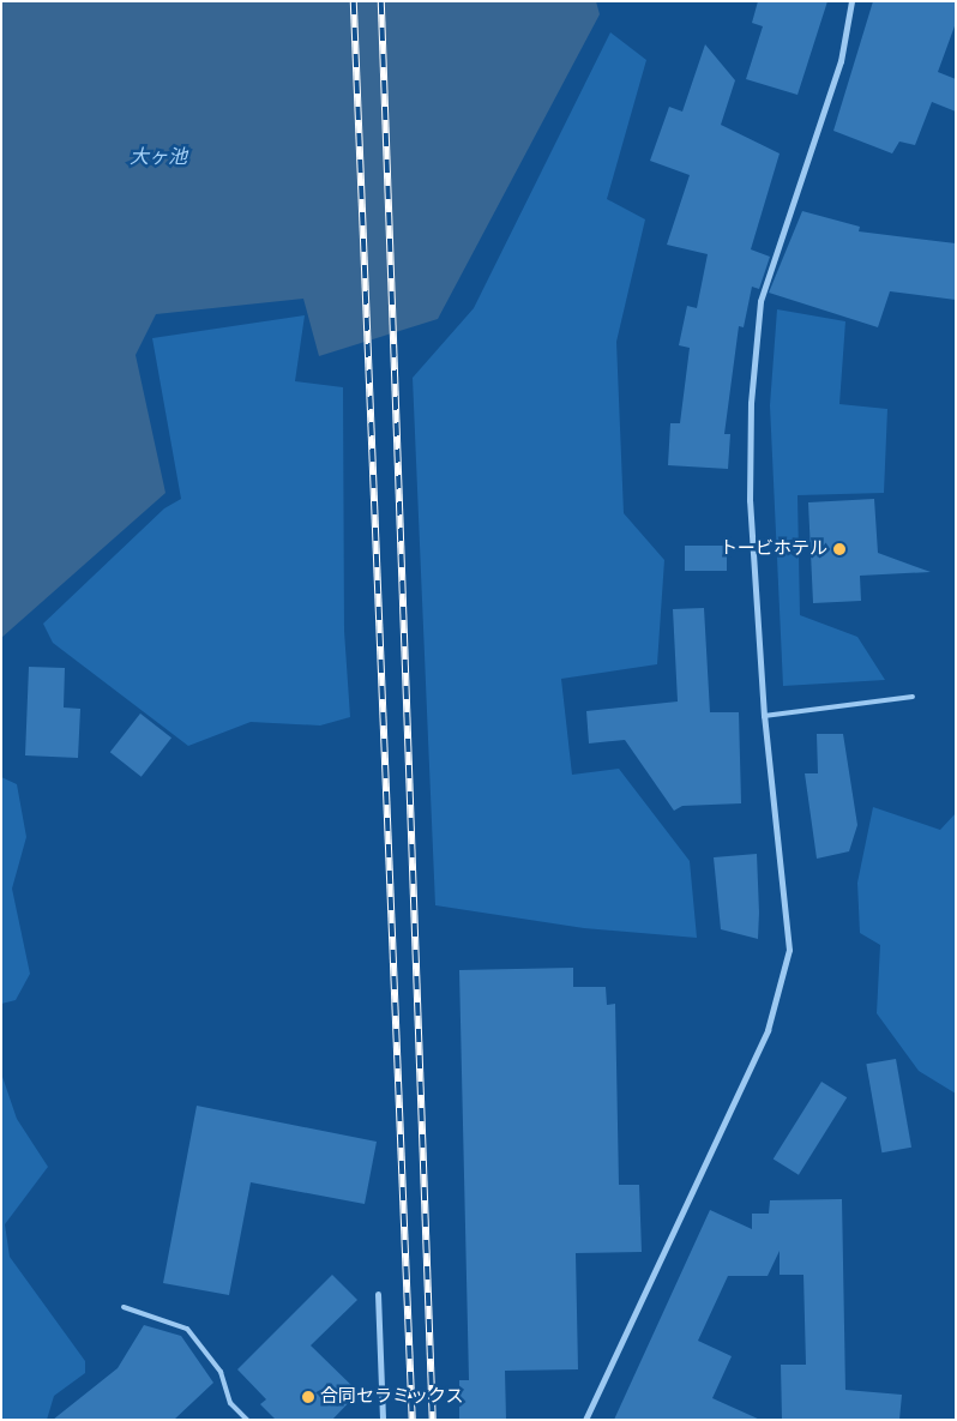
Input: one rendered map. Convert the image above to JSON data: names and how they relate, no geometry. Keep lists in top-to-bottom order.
{
  "water": ["大ヶ池"],
  "places": ["トービホテル", "合同セラミックス"]
}
